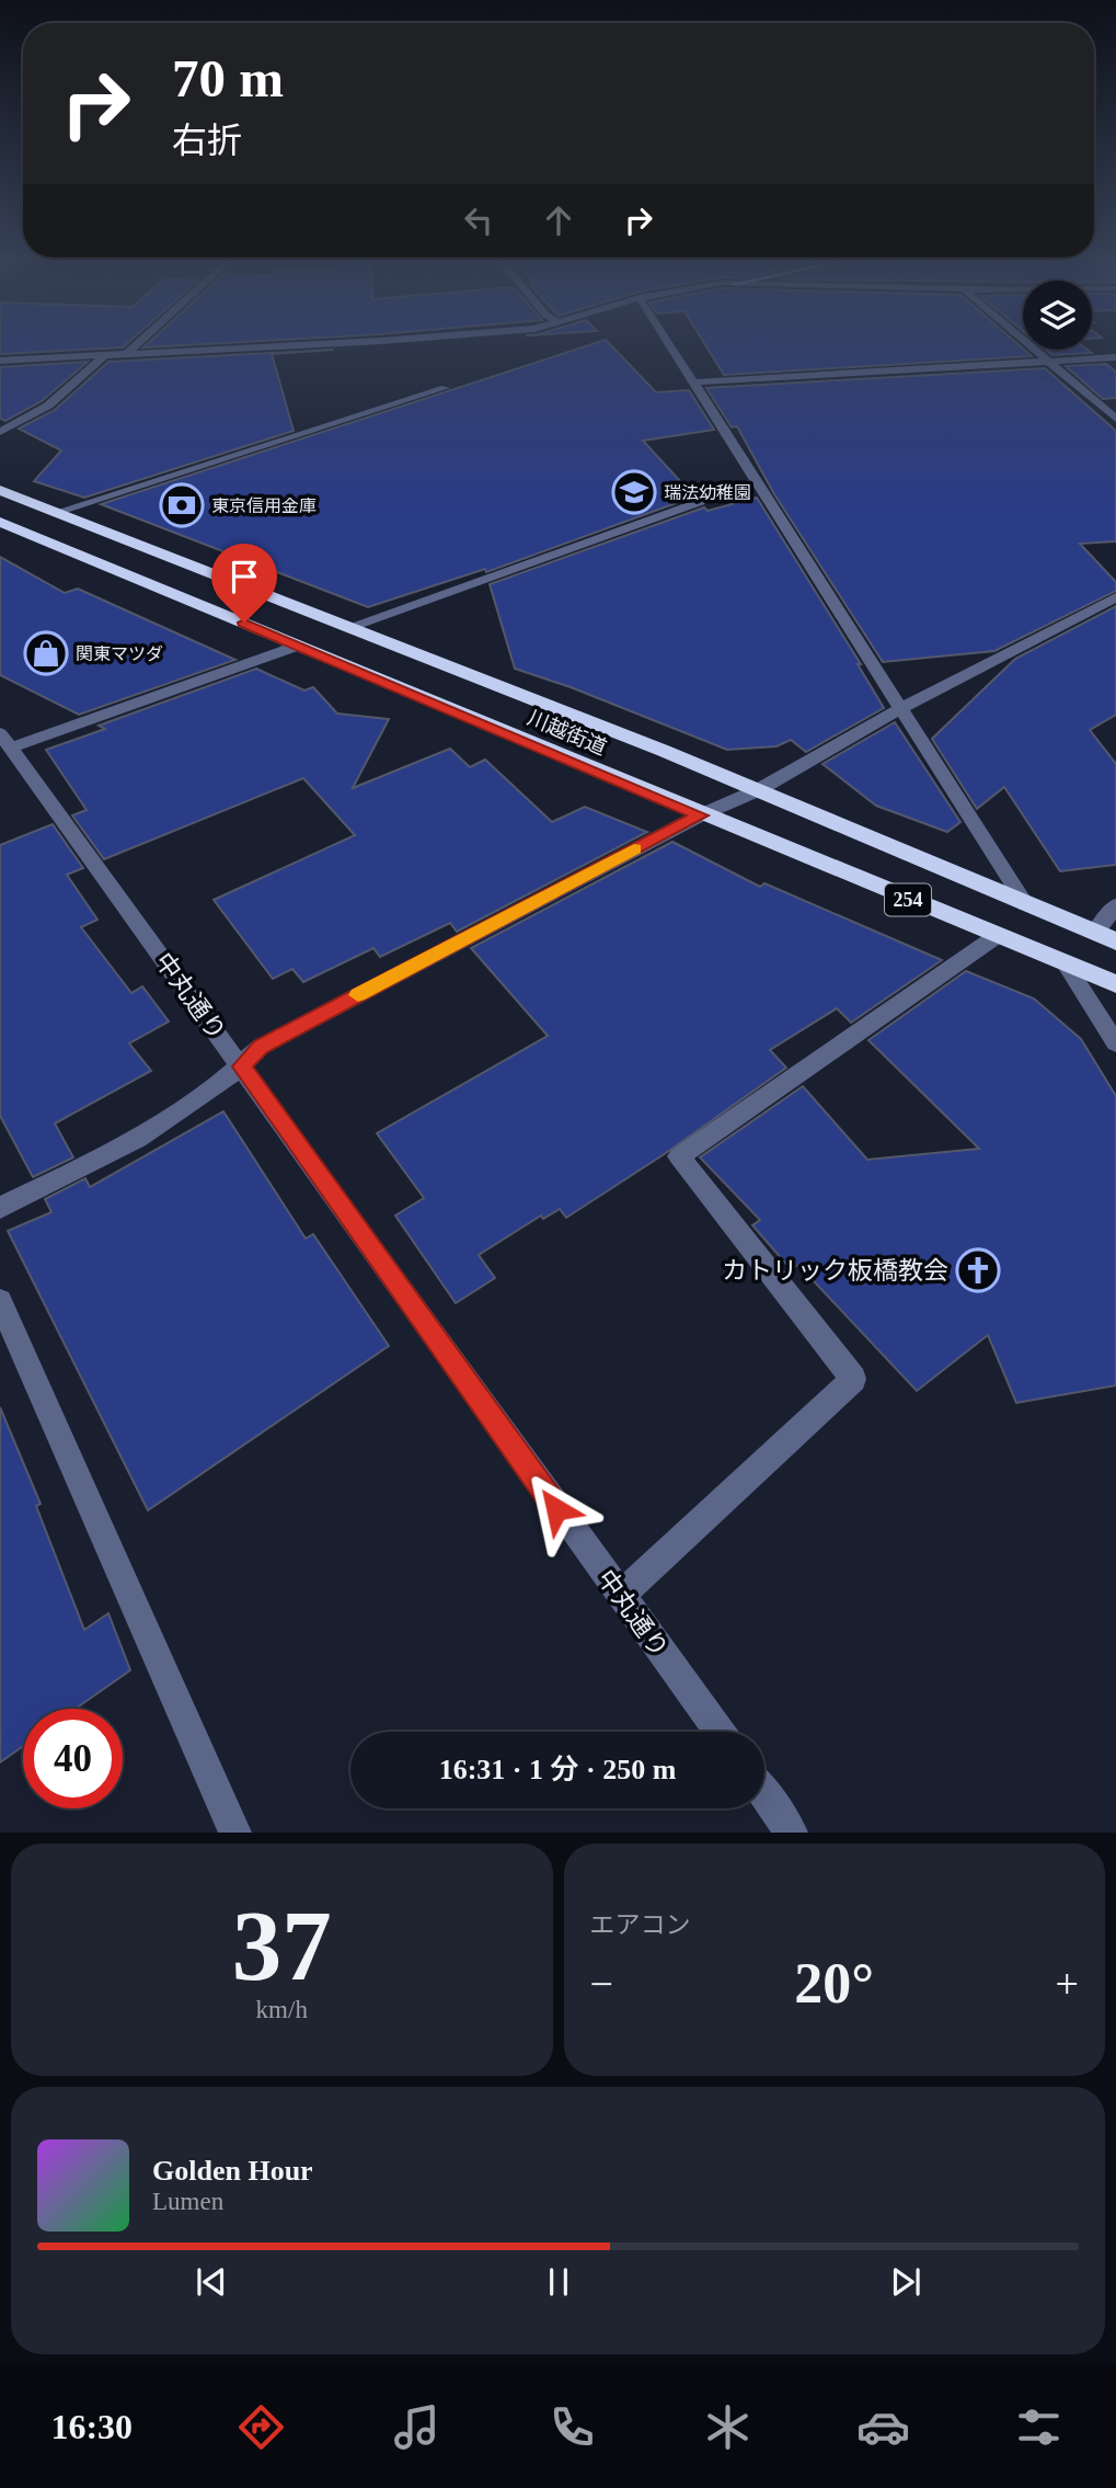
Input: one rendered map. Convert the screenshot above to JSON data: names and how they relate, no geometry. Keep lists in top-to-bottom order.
{
  "streets": {
    "highway": ["川越街道", "254"],
    "street": ["中丸通り"]
  },
  "places": {
    "school or university": ["瑞法幼稚園"],
    "bank": ["東京信用金庫"],
    "shop": ["関東マツダ"],
    "church": ["カトリック板橋教会"]
  },
  "page": {
    "turn": ["70 m", "右折"],
    "limit": "40",
    "trip": "16:31 · 1 分 · 250 m",
    "tile": [
      ["37", "km/h"],
      "エアコン"
    ],
    "heat": ["−", "20°", "+"],
    "song": ["Golden Hour", "Lumen"],
    "tabs": "16:30"
  }
}
